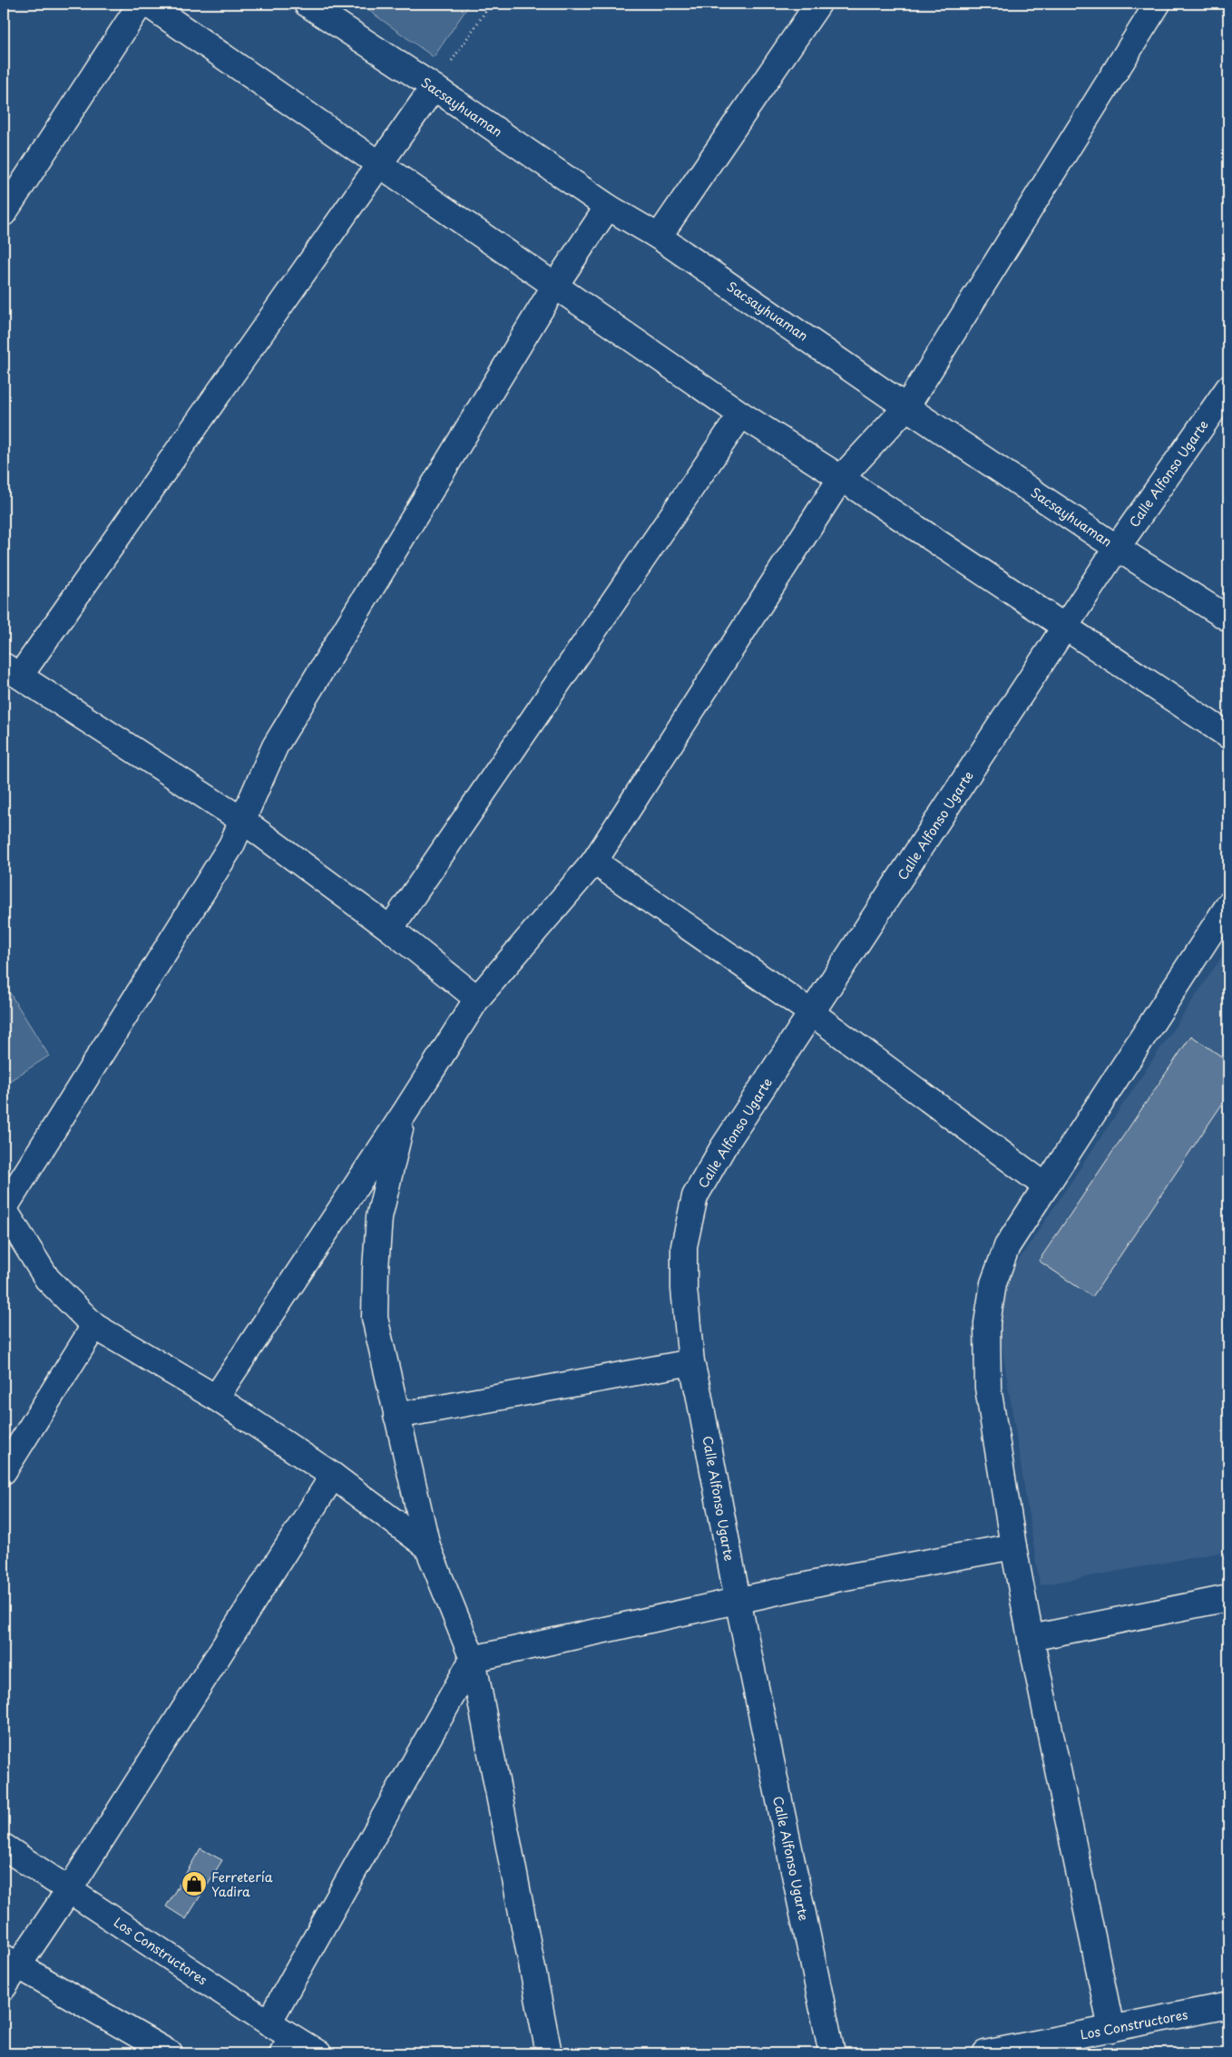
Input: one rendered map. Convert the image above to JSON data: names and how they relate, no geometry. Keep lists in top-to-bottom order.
{
  "streets": {
    "street": ["Sacsayhuaman", "Calle Alfonso Ugarte", "Los Constructores"]
  },
  "crossings": [
    ["Sacsayhuaman", "Calle Alfonso Ugarte"]
  ],
  "places": {
    "shop": ["Ferretería Yadira"]
  }
}
